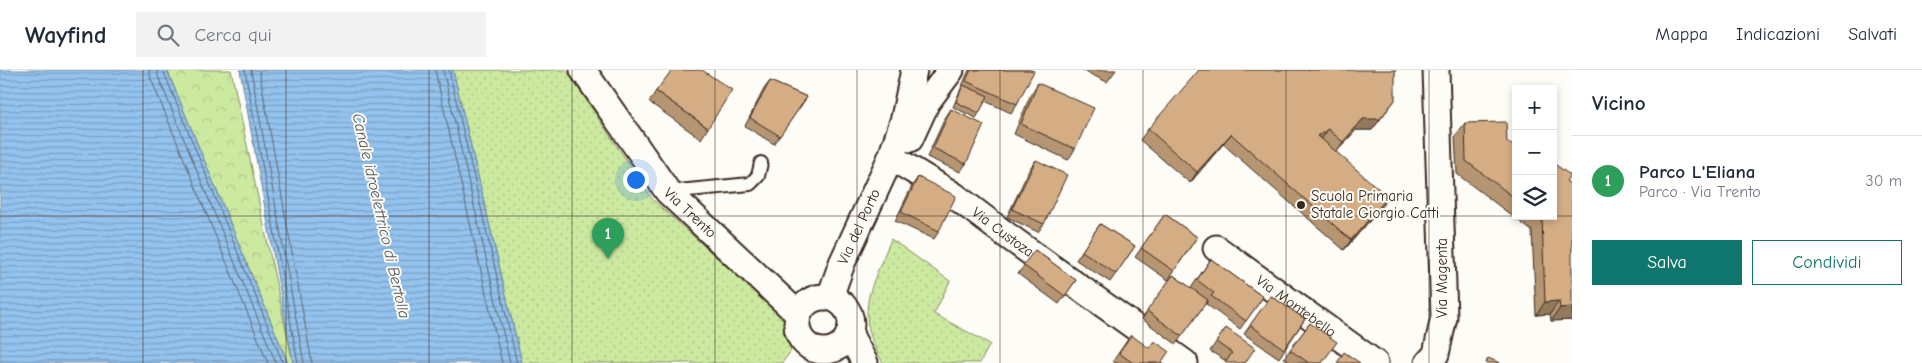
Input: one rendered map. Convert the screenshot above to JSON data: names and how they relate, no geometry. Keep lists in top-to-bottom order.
{
  "streets": {
    "street": [
      "Via Trento",
      "Via del Porto",
      "Via Custoza",
      "Via Magenta",
      "Via Montebello"
    ]
  },
  "crossings": [
    ["Via Trento", "Via del Porto"],
    ["Via del Porto", "Via Custoza"]
  ],
  "water": ["Canale idroelettrico di Bertolla"],
  "places": ["Scuola Primaria Statale Giorgio Catti"],
  "page": {
    "header": "Wayfind",
    "search": "Cerca qui",
    "nav": ["Mappa", "Indicazioni", "Salvati"],
    "heading": "Vicino",
    "map_buttons": ["+", "−"],
    "list": [
      {
        "mark": "1",
        "name": "Parco L'Eliana",
        "note": "Parco · Via Trento",
        "value": "30 m"
      }
    ],
    "pins": "1",
    "buttons": ["Salva", "Condividi"]
  }
}
